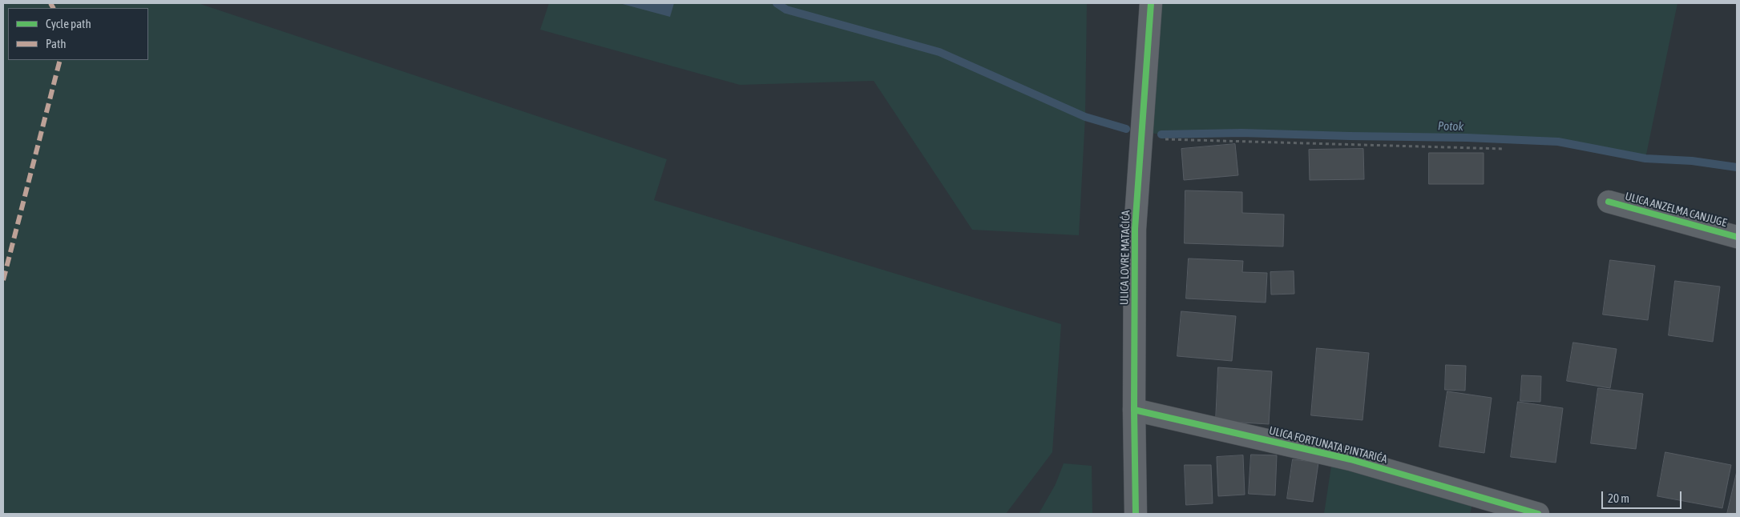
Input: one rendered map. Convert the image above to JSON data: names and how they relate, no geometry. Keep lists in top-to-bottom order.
{
  "streets": {
    "main road": ["ULICA LOVRE MATAČIĆA"],
    "street": ["ULICA ANZELMA CANJUGE", "ULICA FORTUNATA PINTARIĆA"]
  },
  "crossings": [
    ["ULICA LOVRE MATAČIĆA", "ULICA FORTUNATA PINTARIĆA"]
  ],
  "water": ["Potok"],
  "legend": ["Cycle path", "Path"],
  "scale_bar": "20 m"
}
